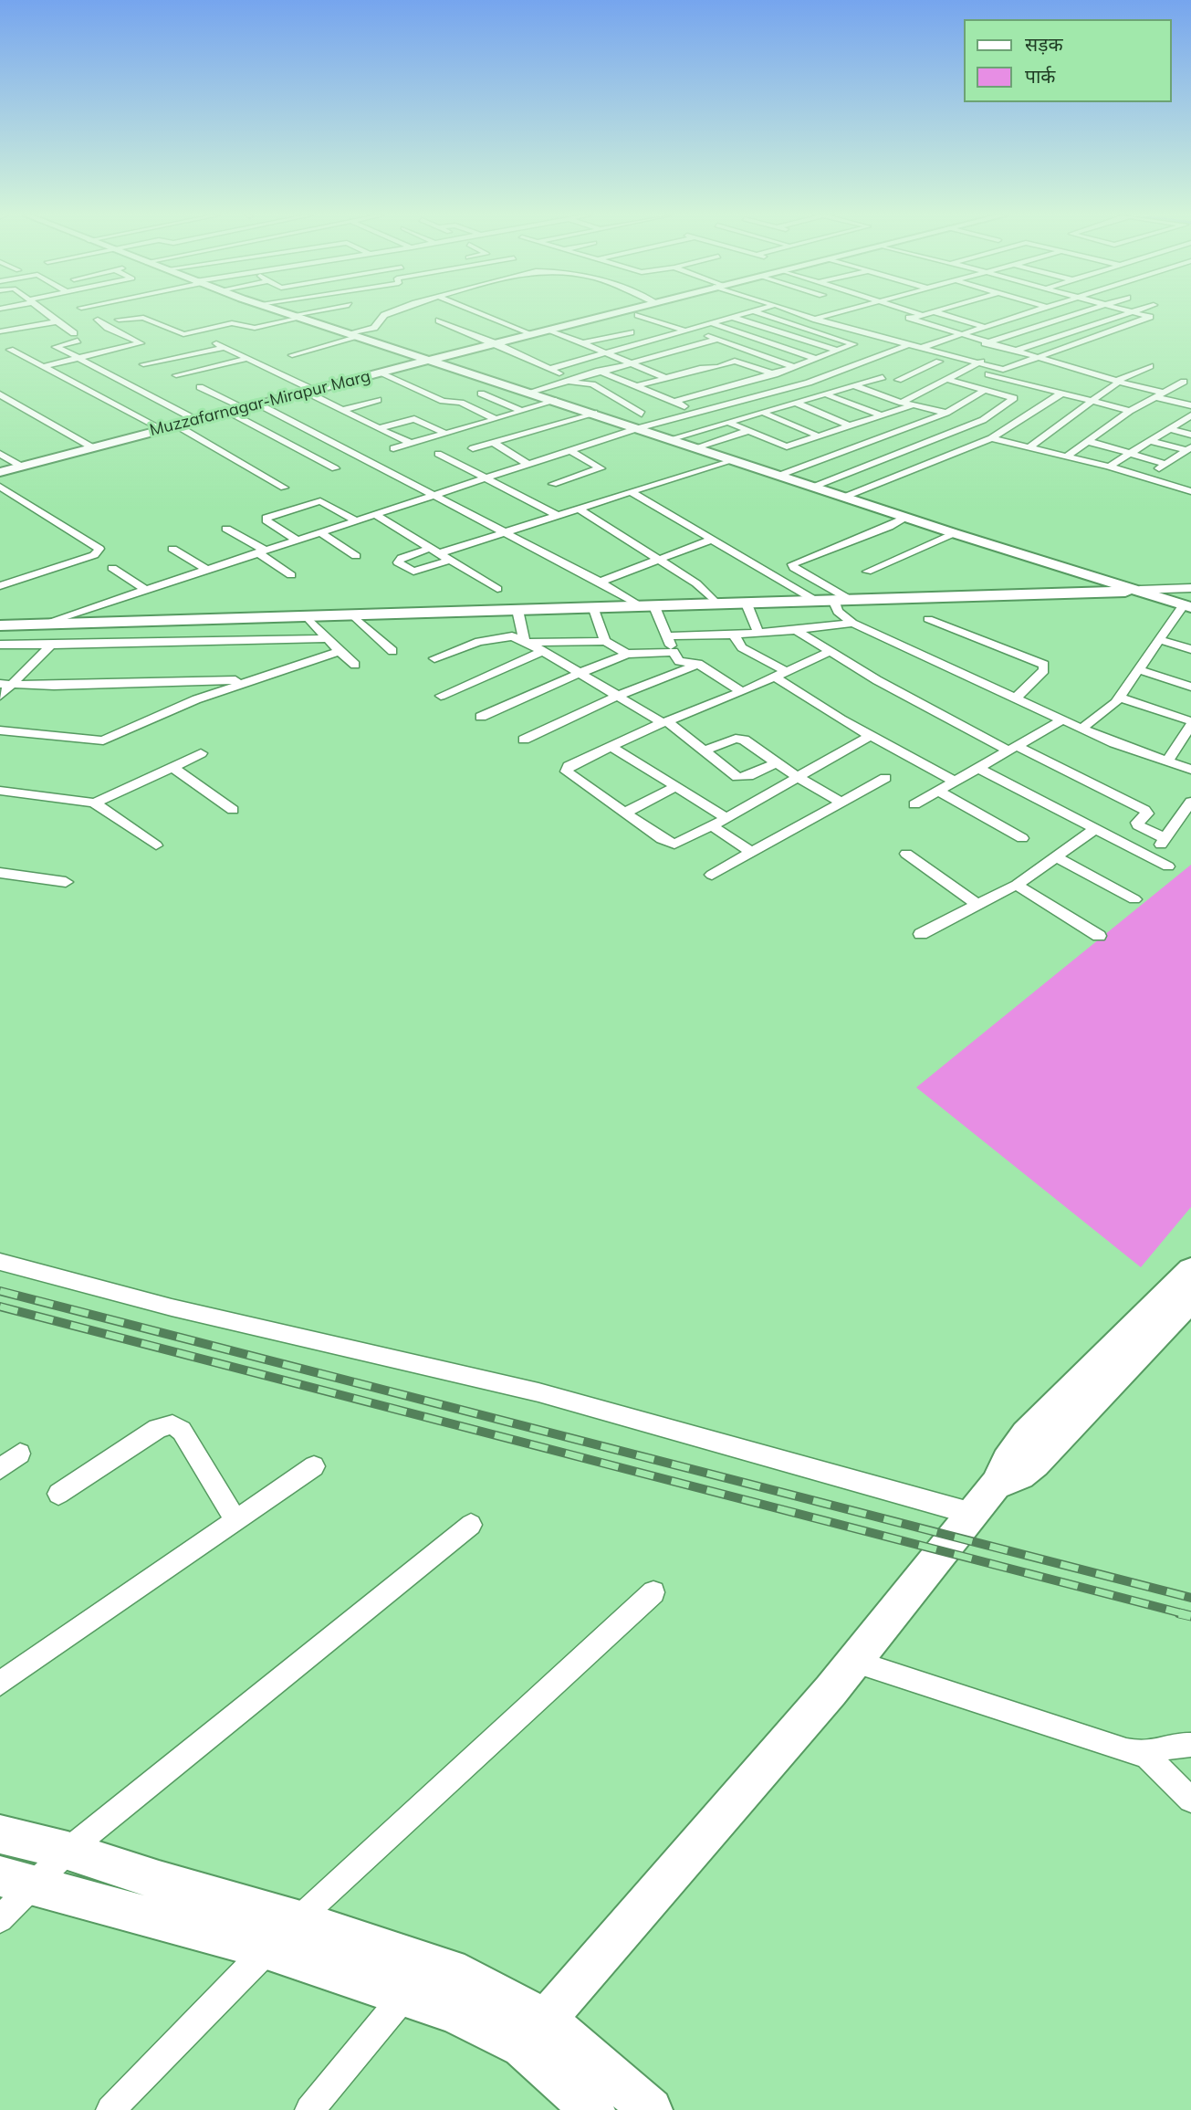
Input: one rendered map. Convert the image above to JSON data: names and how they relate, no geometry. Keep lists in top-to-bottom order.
{
  "streets": {
    "main road": ["Muzzafarnagar-Mirapur Marg"]
  },
  "legend": ["सड़क", "पार्क"]
}
